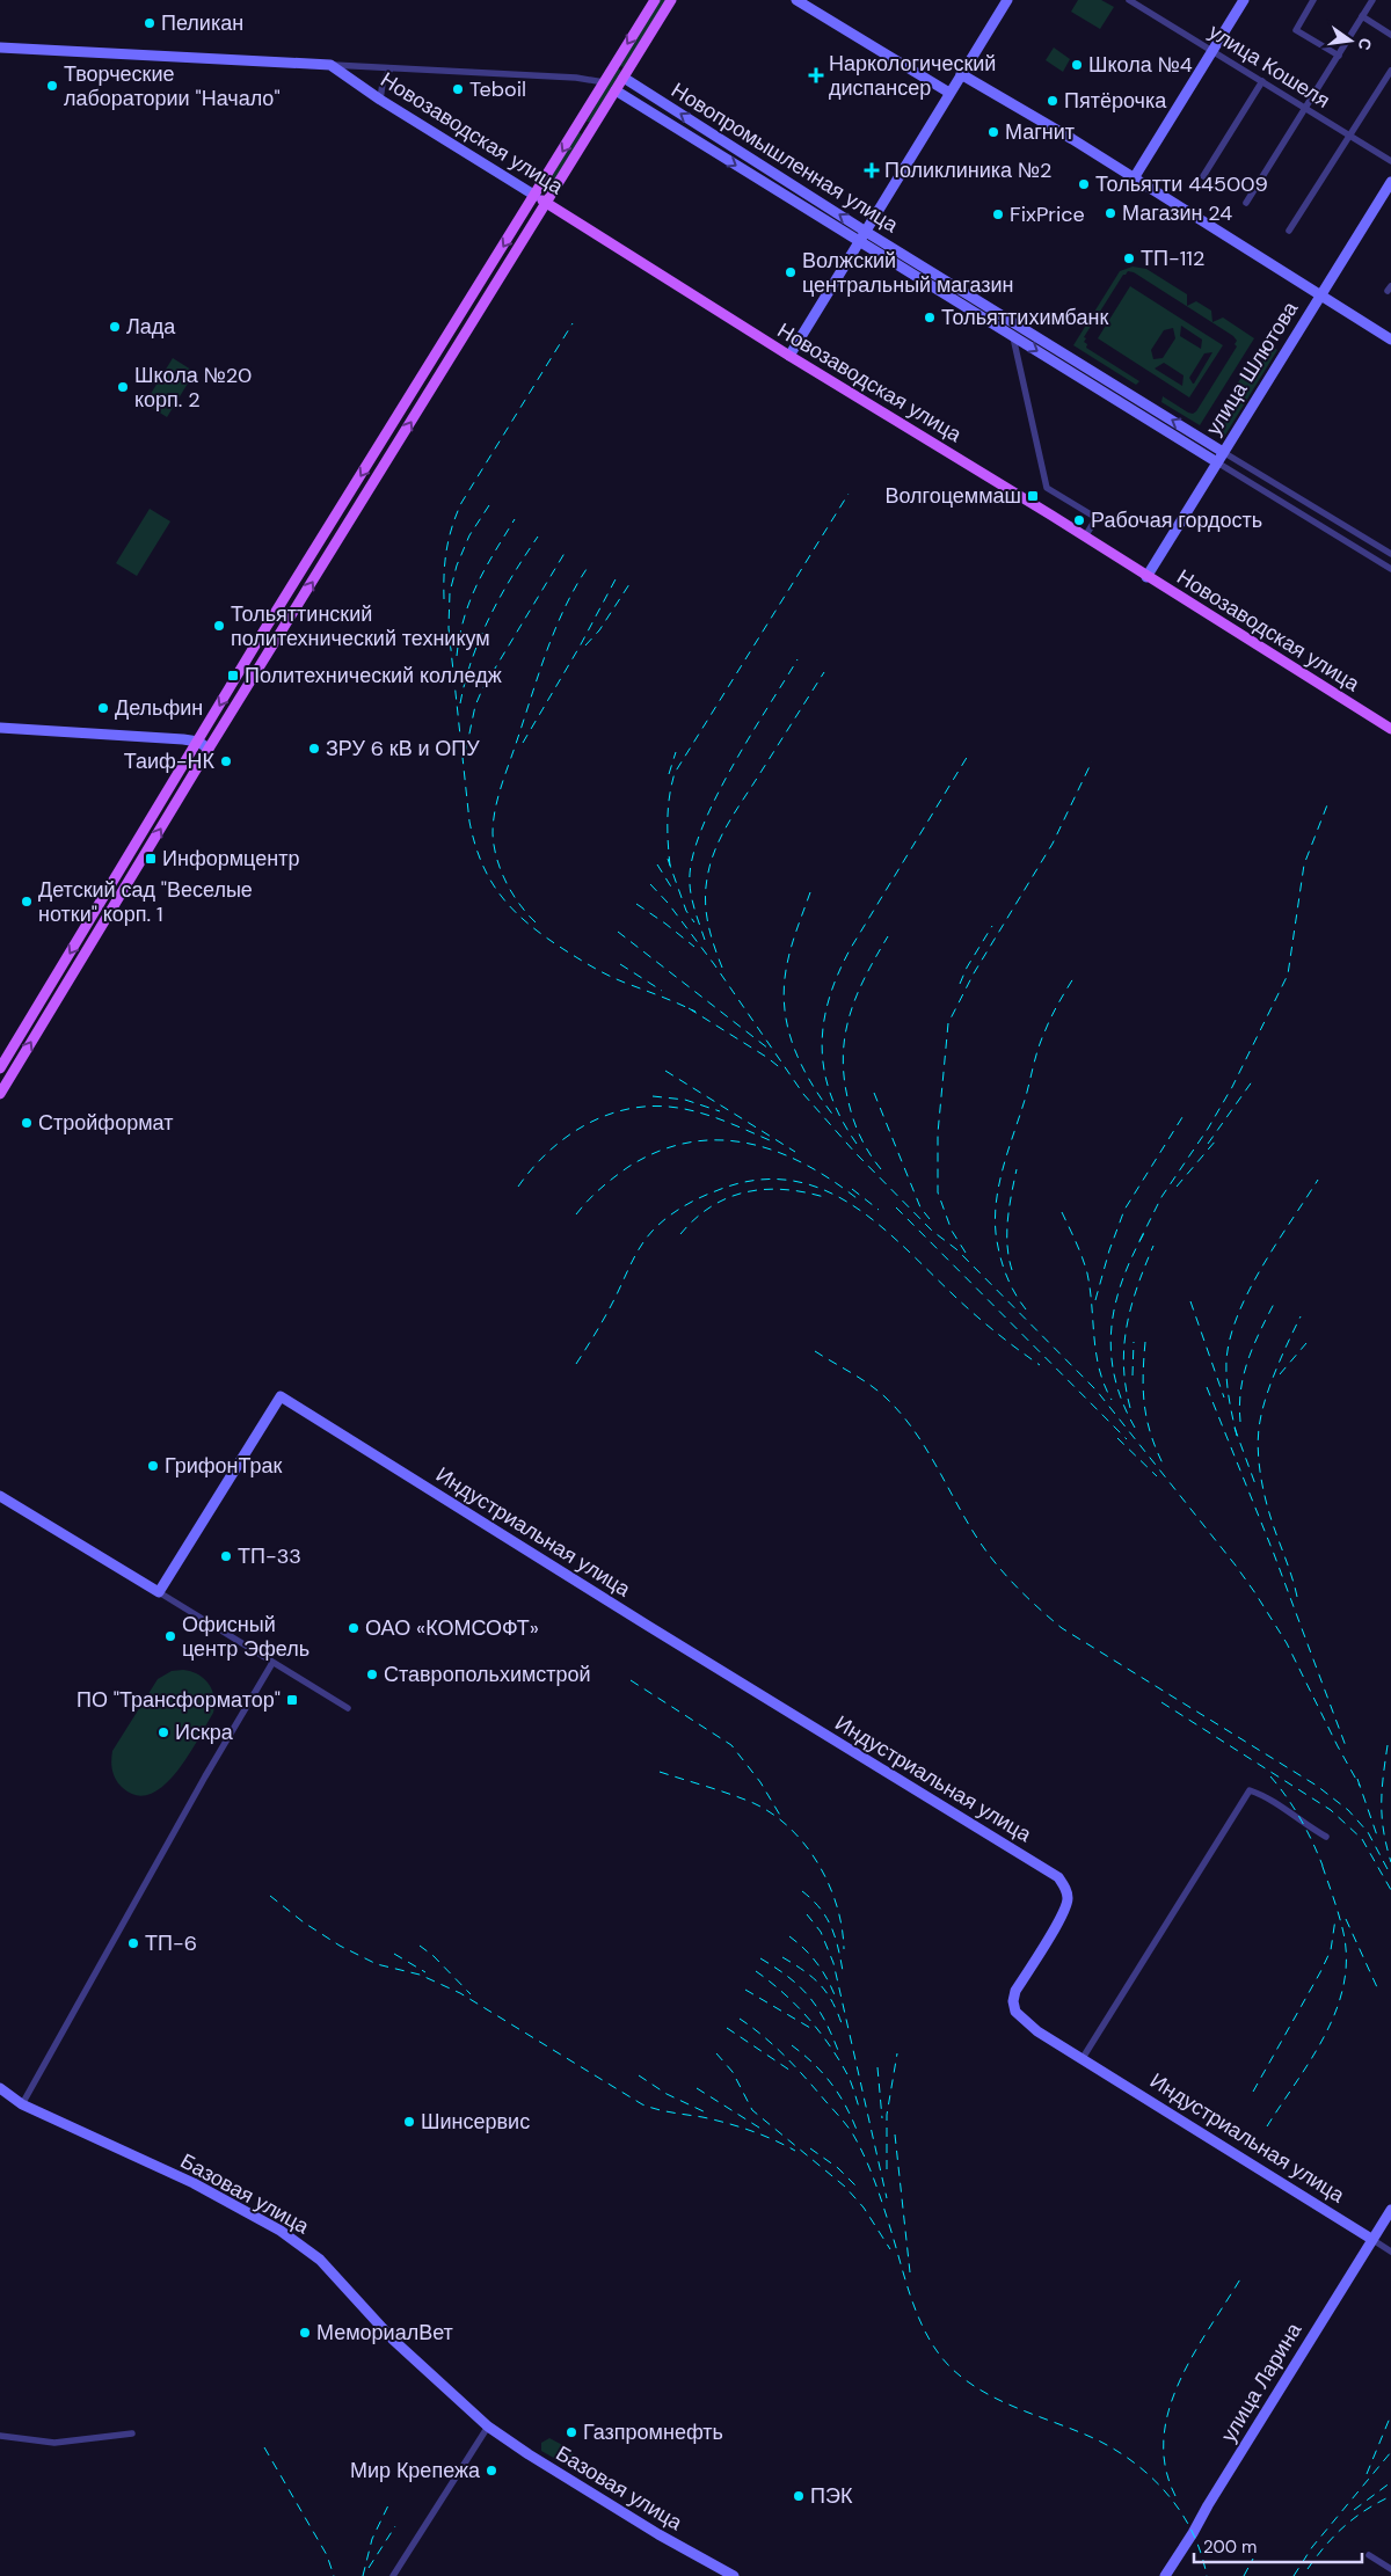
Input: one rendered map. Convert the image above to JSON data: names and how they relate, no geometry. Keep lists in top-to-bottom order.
{
  "streets": {
    "main road": ["Новозаводская улица"],
    "street": [
      "улица Кошеля",
      "Новопромышленная улица",
      "улица Шлютова",
      "Индустриальная улица",
      "Базовая улица",
      "улица Ларина"
    ]
  },
  "crossings": [
    ["Новозаводская улица", "улица Шлютова"],
    ["Новопромышленная улица", "улица Шлютова"],
    ["Индустриальная улица", "улица Ларина"]
  ],
  "places": {
    "other": [
      "Пеликан",
      "Школа №4",
      "Творческие лаборатории \"Начало\"",
      "Teboil",
      "Пятёрочка",
      "Магнит",
      "Тольятти 445009",
      "Магазин 24",
      "FixPrice",
      "ТП-112",
      "Волжский центральный магазин",
      "Тольяттихимбанк",
      "Лада",
      "Школа №20 корп. 2",
      "Рабочая гордость",
      "Тольяттинский политехнический техникум",
      "Дельфин",
      "ЗРУ 6 кВ и ОПУ",
      "Таиф-НК",
      "Детский сад \"Веселые нотки\" корп. 1",
      "Стройформат",
      "ГрифонТрак",
      "ТП-33",
      "ОАО «КОМСОФТ»",
      "Офисный центр Эфель",
      "Ставропольхимстрой",
      "Искра",
      "ТП-6",
      "Шинсервис",
      "МемориалВет",
      "Газпромнефть",
      "Мир Крепежа",
      "ПЭК"
    ],
    "health": ["Наркологический диспансер", "Поликлиника №2"],
    "transit": [
      "Волгоцеммаш",
      "Политехнический колледж",
      "Информцентр",
      "ПО \"Трансформатор\""
    ]
  },
  "scale_bar": "200 m",
  "north": "right"
}
